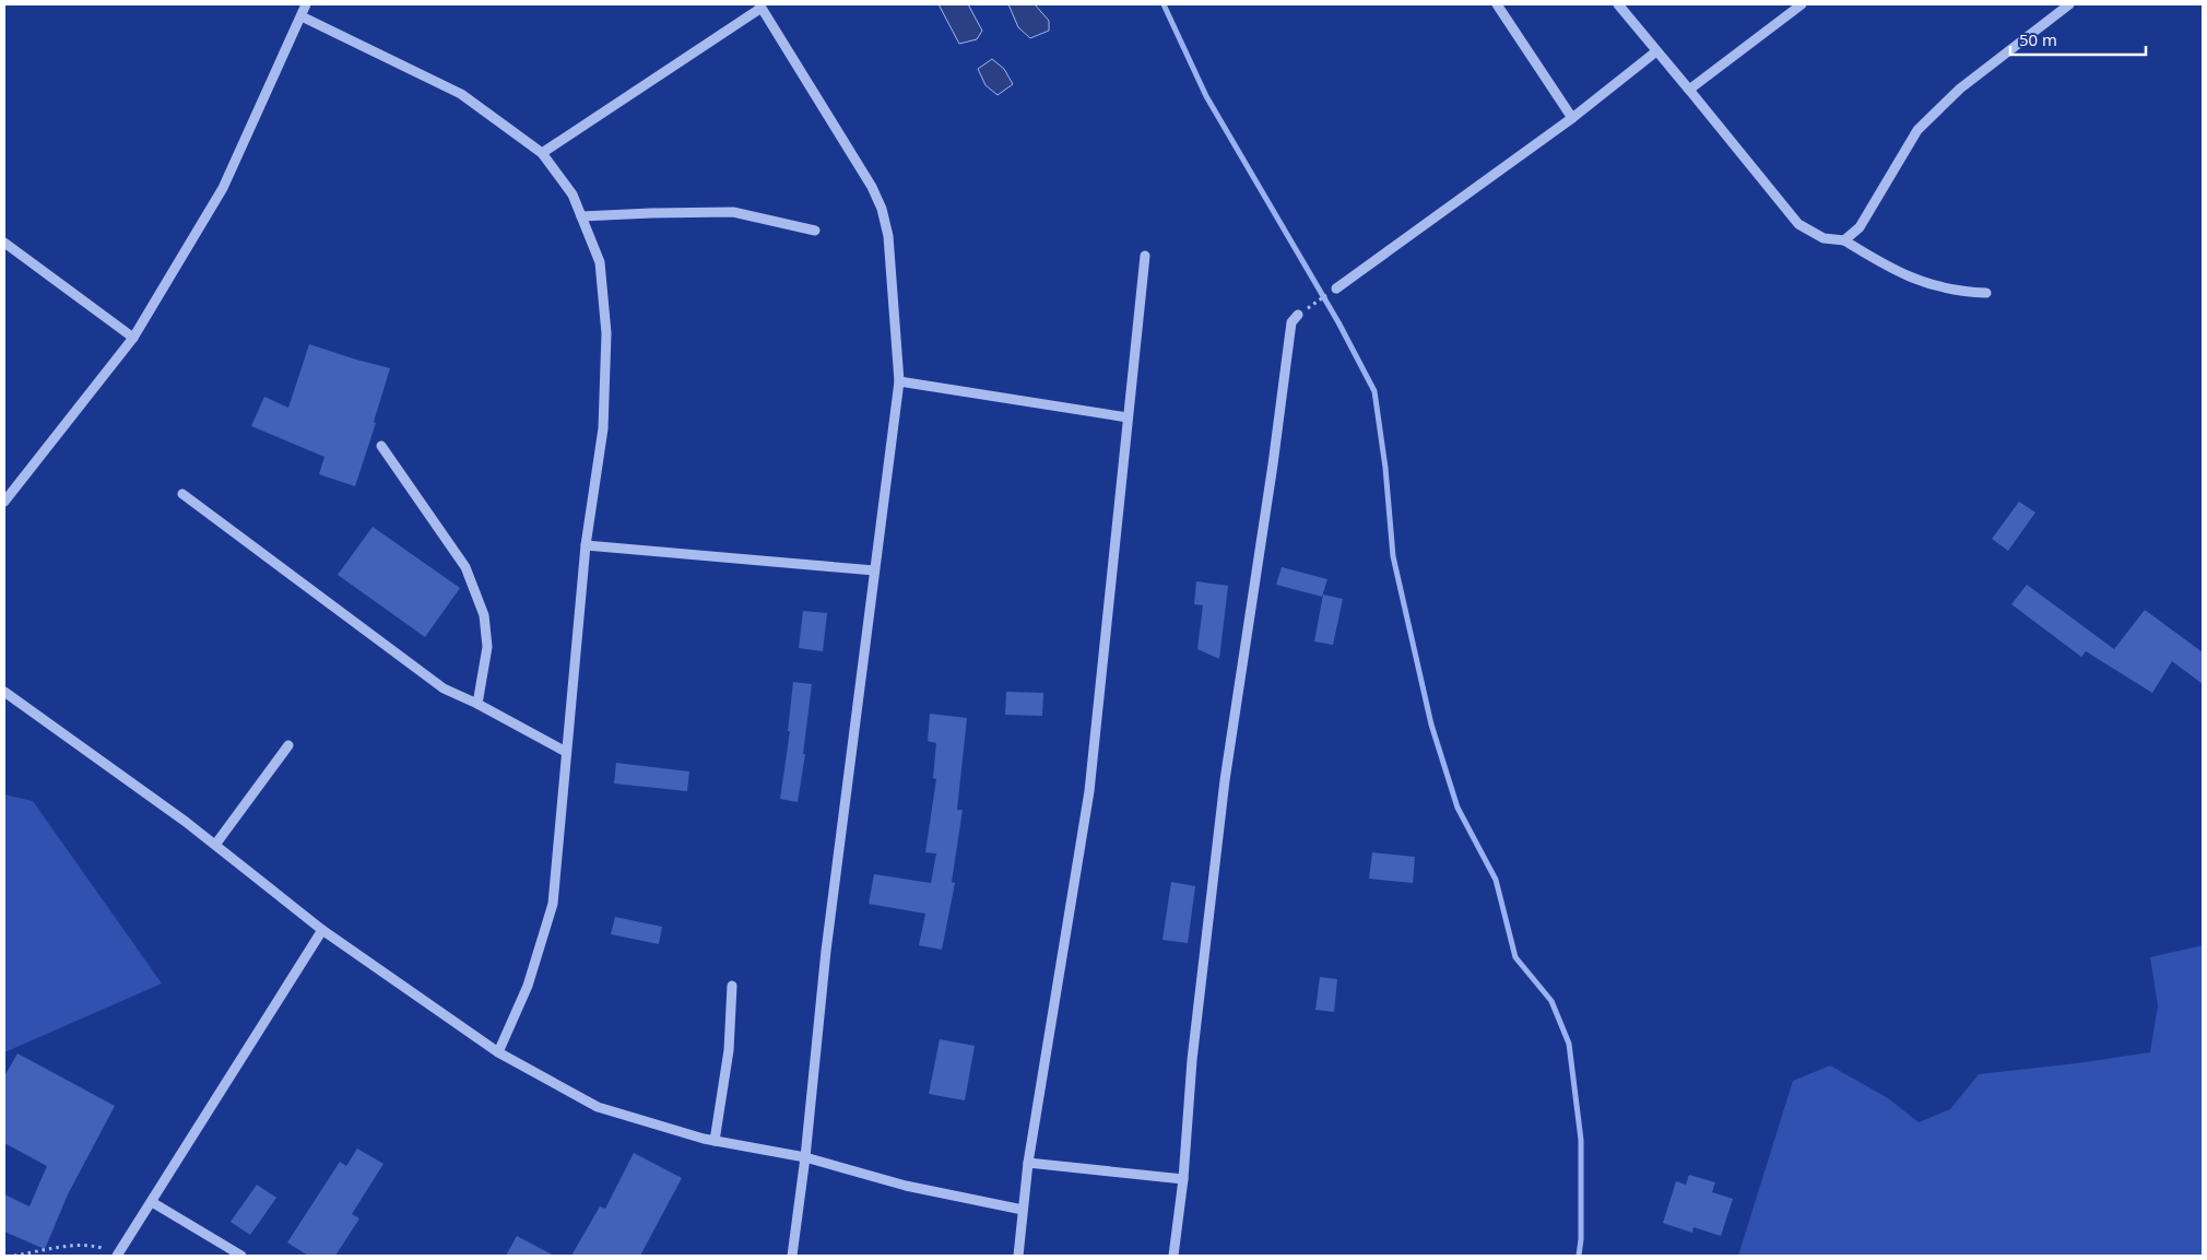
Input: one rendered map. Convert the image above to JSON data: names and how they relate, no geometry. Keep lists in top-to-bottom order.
{
  "scale_bar": "50 m"
}
